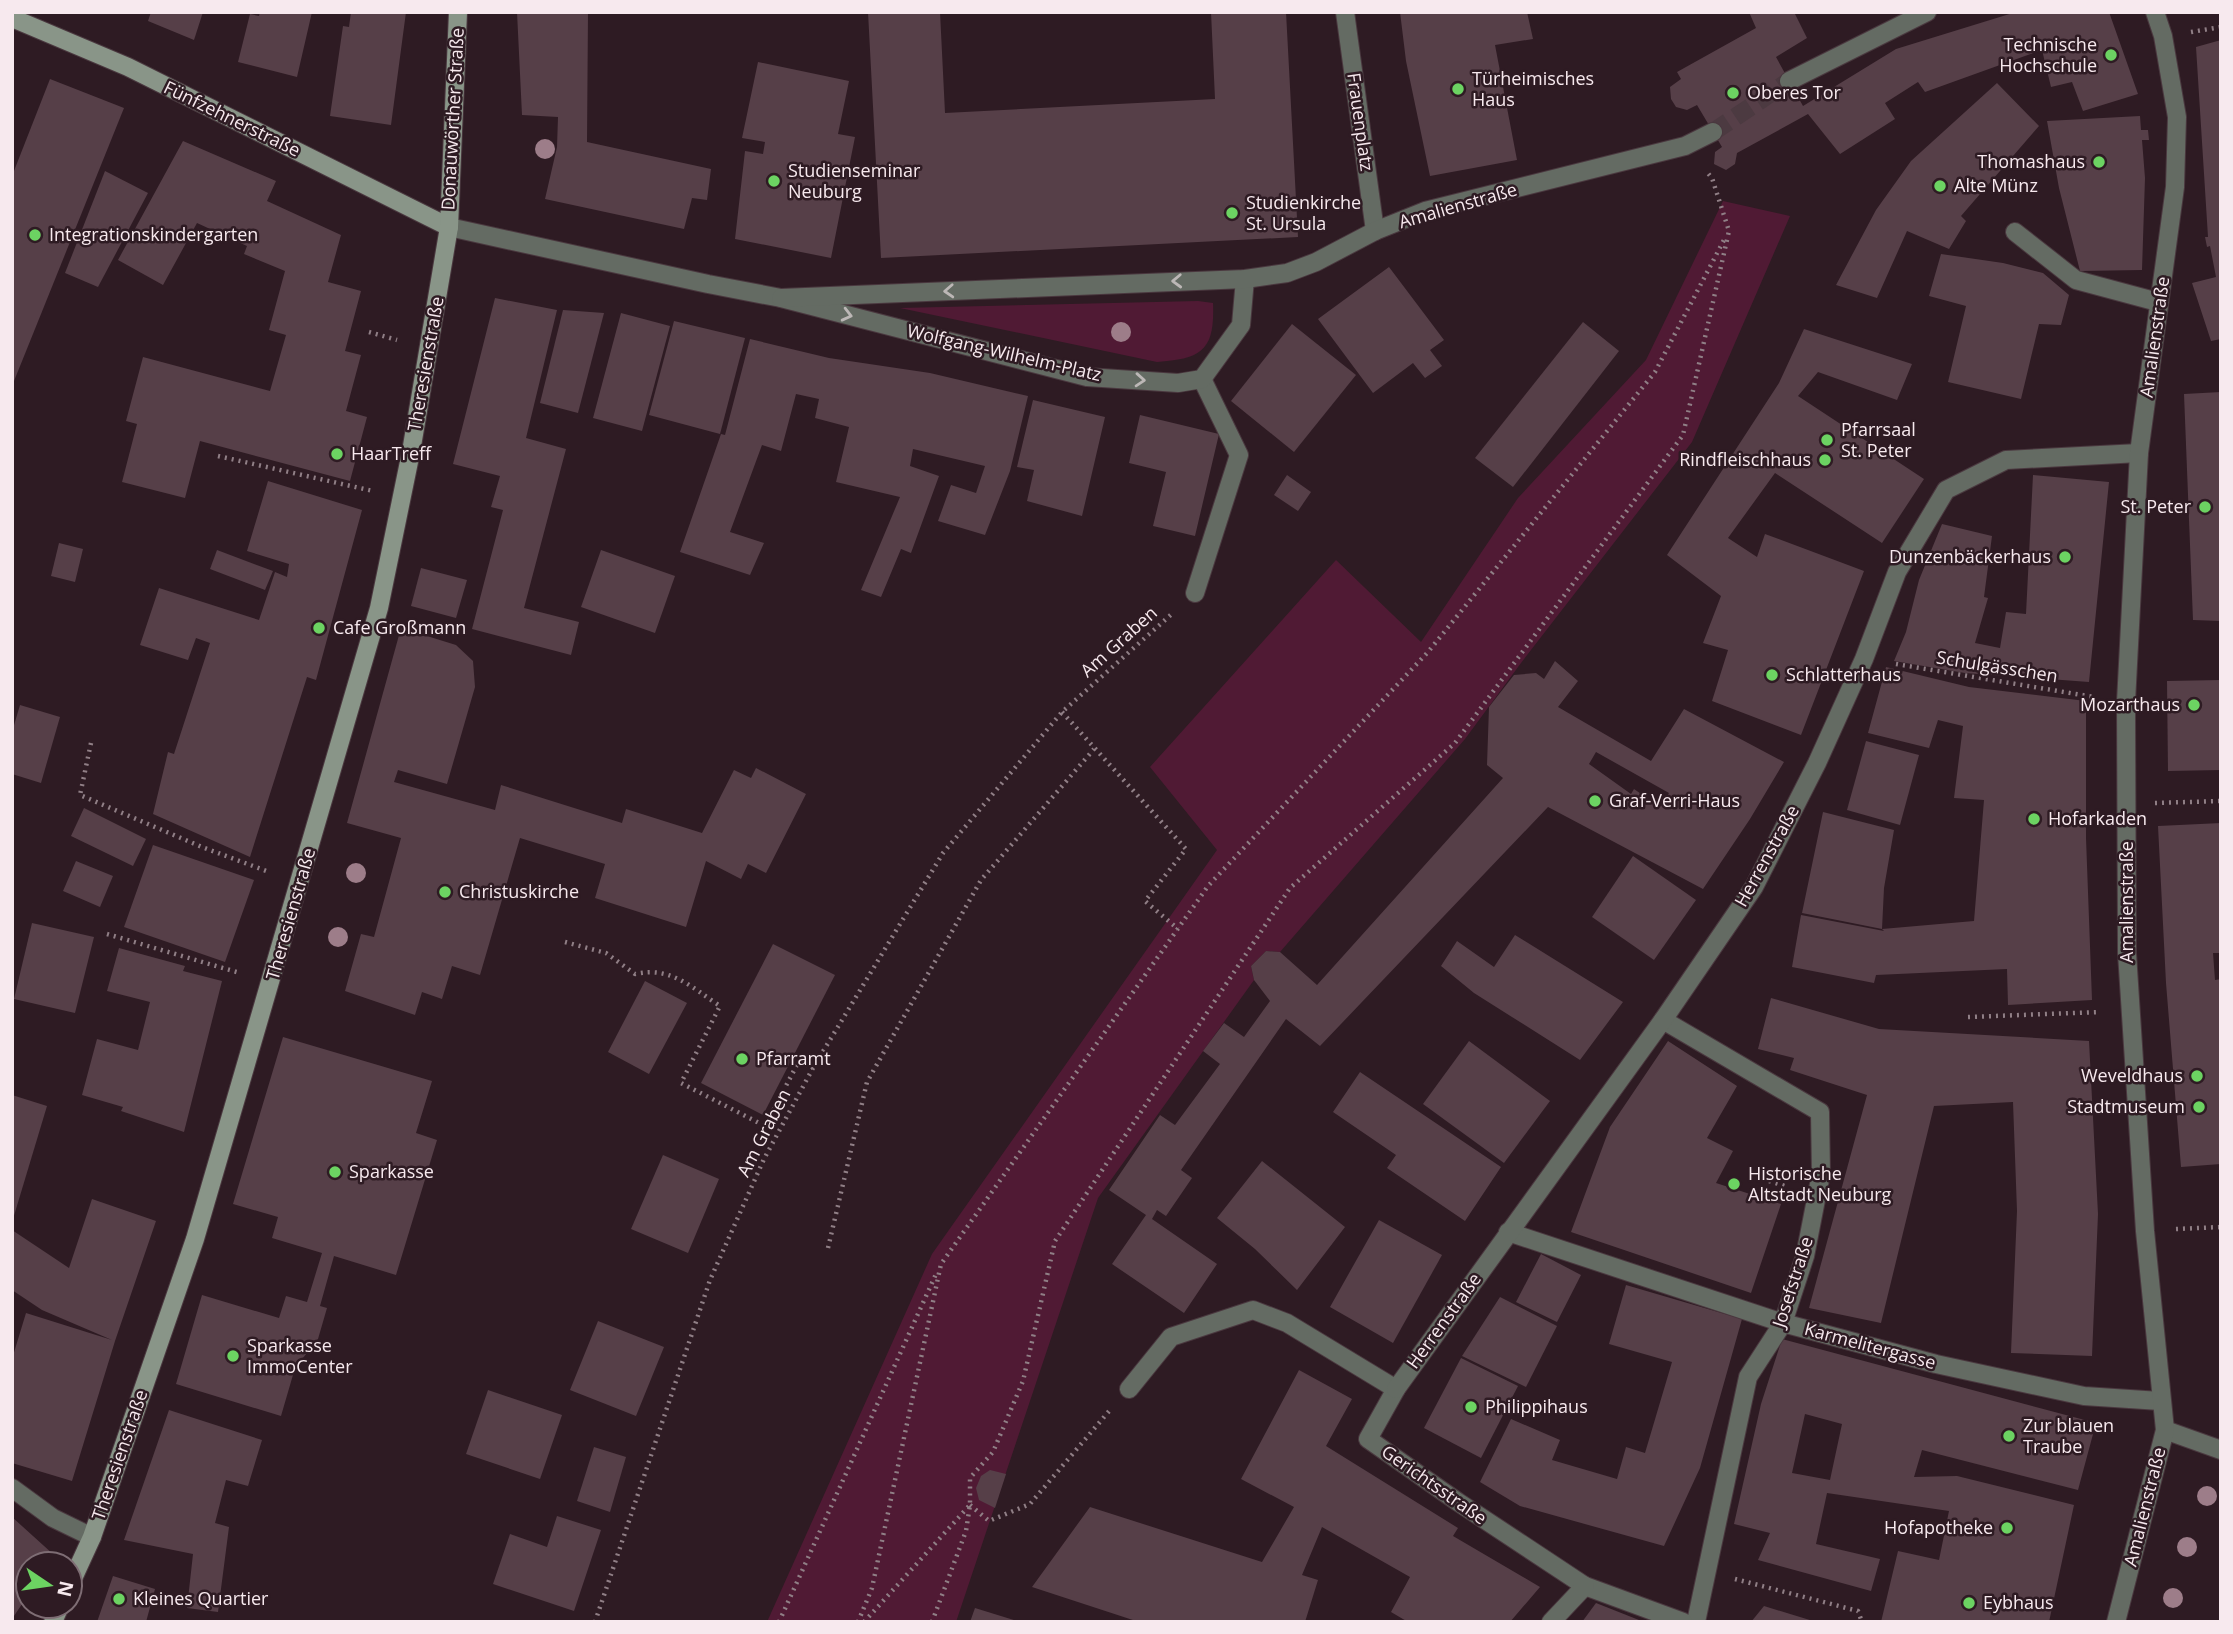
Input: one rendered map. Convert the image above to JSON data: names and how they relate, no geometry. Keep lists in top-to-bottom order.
{
  "streets": {
    "main road": ["Fünfzehnerstraße", "Donauwörther Straße", "Theresienstraße"],
    "street": [
      "Frauenplatz",
      "Amalienstraße",
      "Wolfgang-Wilhelm-Platz",
      "Herrenstraße",
      "Josefstraße",
      "Karmelitergasse",
      "Gerichtsstraße"
    ],
    "path": ["Am Graben", "Schulgässchen"]
  },
  "crossings": [
    ["Fünfzehnerstraße", "Donauwörther Straße"],
    ["Fünfzehnerstraße", "Wolfgang-Wilhelm-Platz"],
    ["Fünfzehnerstraße", "Theresienstraße"],
    ["Donauwörther Straße", "Wolfgang-Wilhelm-Platz"],
    ["Donauwörther Straße", "Theresienstraße"],
    ["Frauenplatz", "Amalienstraße"],
    ["Frauenplatz", "Wolfgang-Wilhelm-Platz"],
    ["Amalienstraße", "Wolfgang-Wilhelm-Platz"],
    ["Amalienstraße", "Schulgässchen"],
    ["Amalienstraße", "Herrenstraße"],
    ["Amalienstraße", "Karmelitergasse"],
    ["Wolfgang-Wilhelm-Platz", "Theresienstraße"],
    ["Schulgässchen", "Herrenstraße"],
    ["Herrenstraße", "Josefstraße"],
    ["Herrenstraße", "Karmelitergasse"],
    ["Herrenstraße", "Gerichtsstraße"],
    ["Josefstraße", "Karmelitergasse"]
  ],
  "places": [
    "Technische Hochschule",
    "Türheimisches Haus",
    "Oberes Tor",
    "Thomashaus",
    "Studienseminar Neuburg",
    "Alte Münz",
    "Studienkirche St. Ursula",
    "Integrationskindergarten",
    "Pfarrsaal St. Peter",
    "HaarTreff",
    "Rindfleischhaus",
    "St. Peter",
    "Dunzenbäckerhaus",
    "Cafe Großmann",
    "Schlatterhaus",
    "Mozarthaus",
    "Graf-Verri-Haus",
    "Hofarkaden",
    "Christuskirche",
    "Pfarramt",
    "Weveldhaus",
    "Stadtmuseum",
    "Sparkasse",
    "Historische Altstadt Neuburg",
    "Sparkasse ImmoCenter",
    "Philippihaus",
    "Zur blauen Traube",
    "Hofapotheke",
    "Kleines Quartier",
    "Eybhaus"
  ],
  "north": "right"
}
